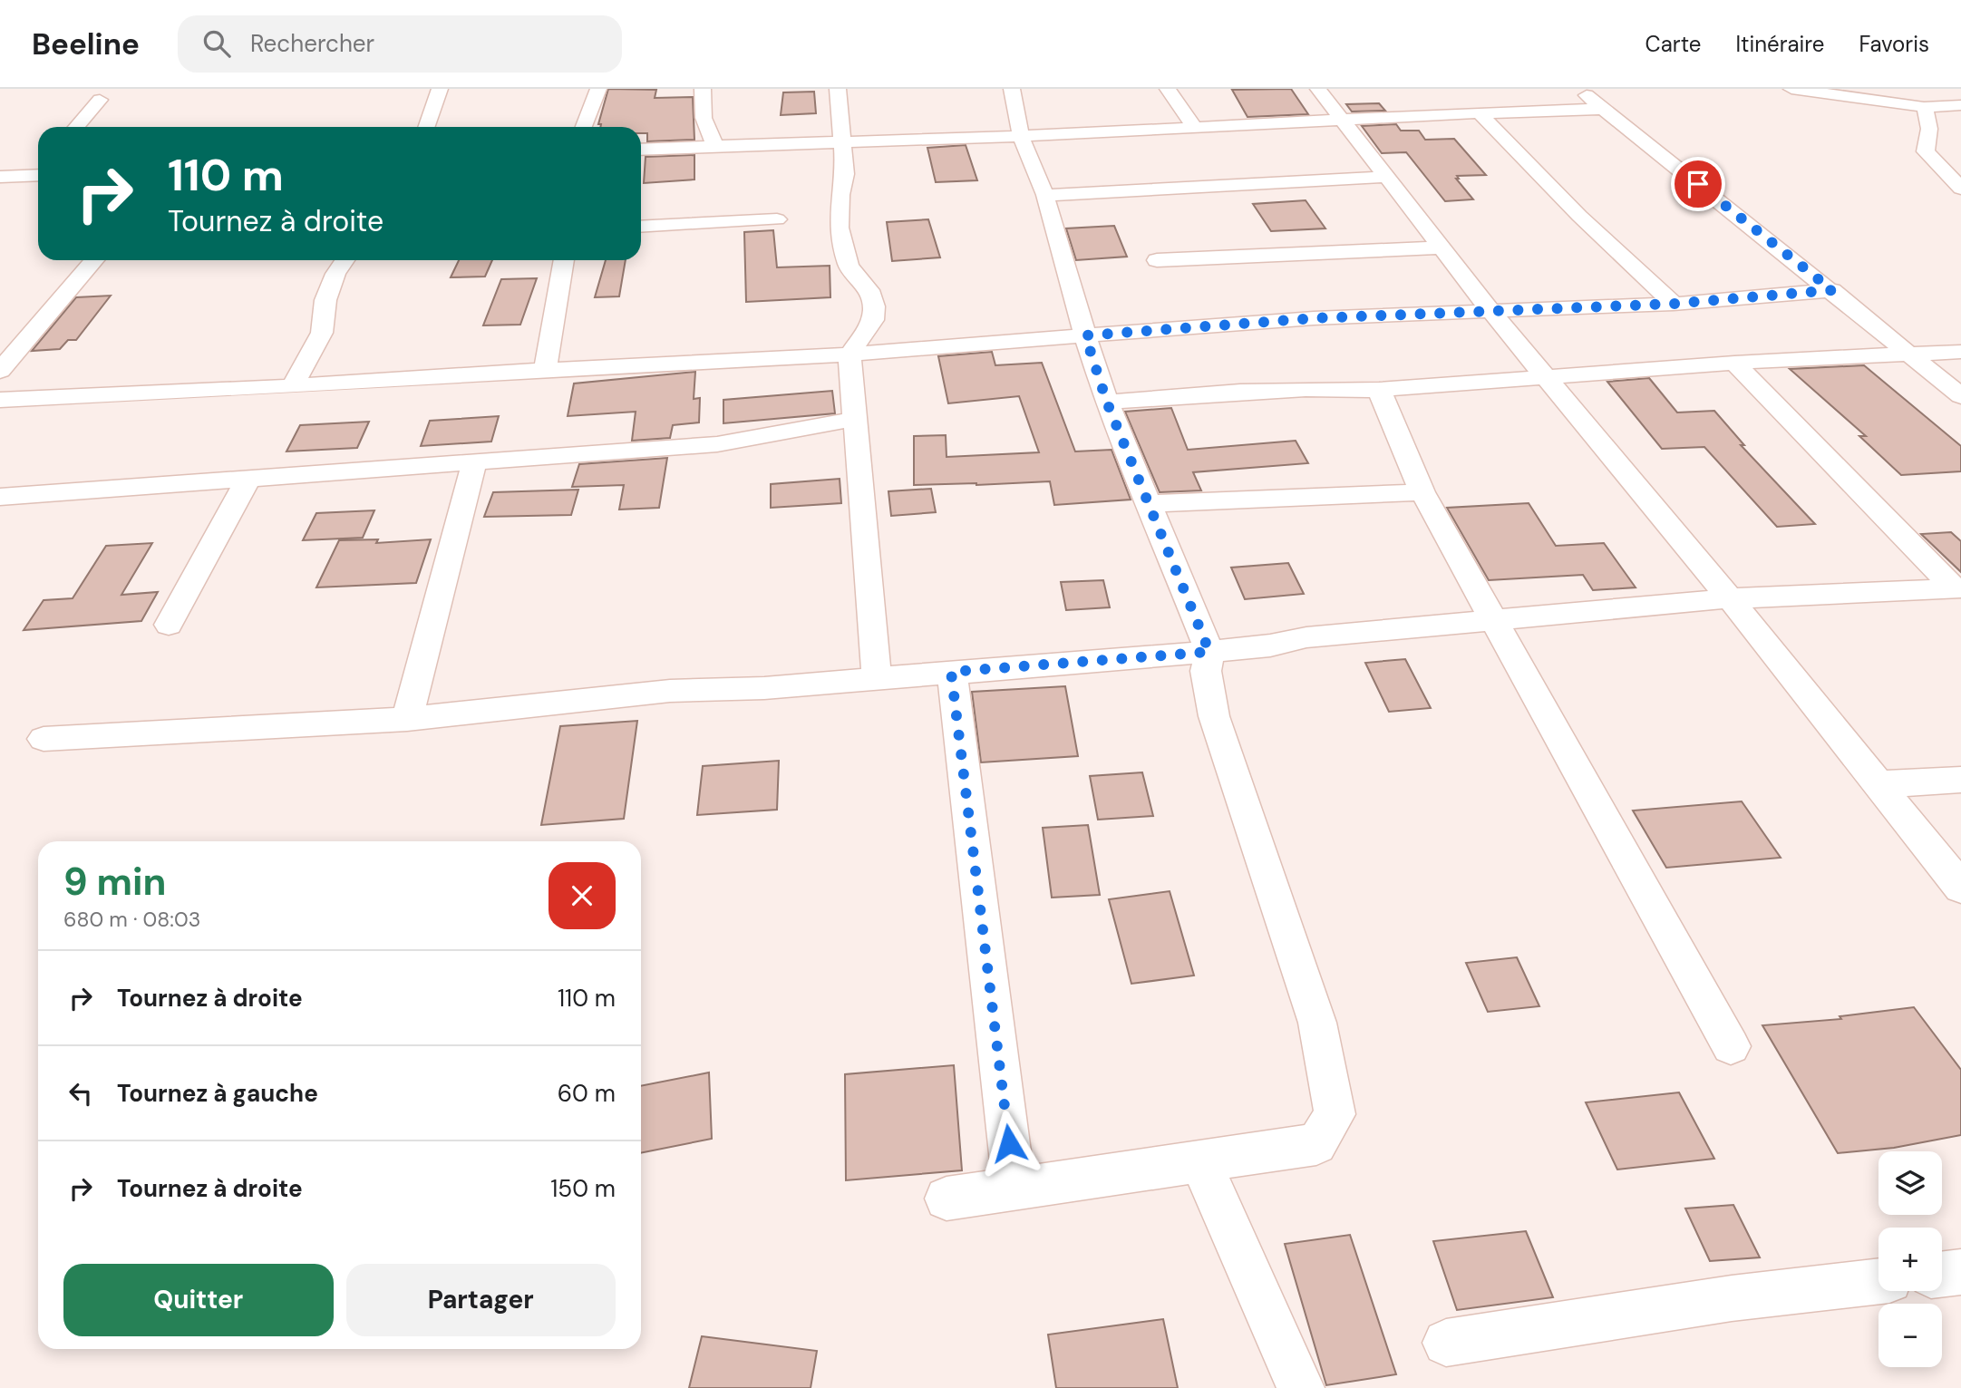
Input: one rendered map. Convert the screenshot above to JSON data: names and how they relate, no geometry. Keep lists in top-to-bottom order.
{
  "page": {
    "header": "Beeline",
    "search": "Rechercher",
    "nav": ["Carte", "Itinéraire", "Favoris"],
    "turn": ["110 m", "Tournez à droite"],
    "heading": ["9 min", "680 m · 08:03"],
    "list": [
      {
        "name": "Tournez à droite",
        "value": "110 m"
      },
      {
        "name": "Tournez à gauche",
        "value": "60 m"
      },
      {
        "name": "Tournez à droite",
        "value": "150 m"
      }
    ],
    "map_buttons": ["+", "−"],
    "buttons": ["Quitter", "Partager"]
  }
}
